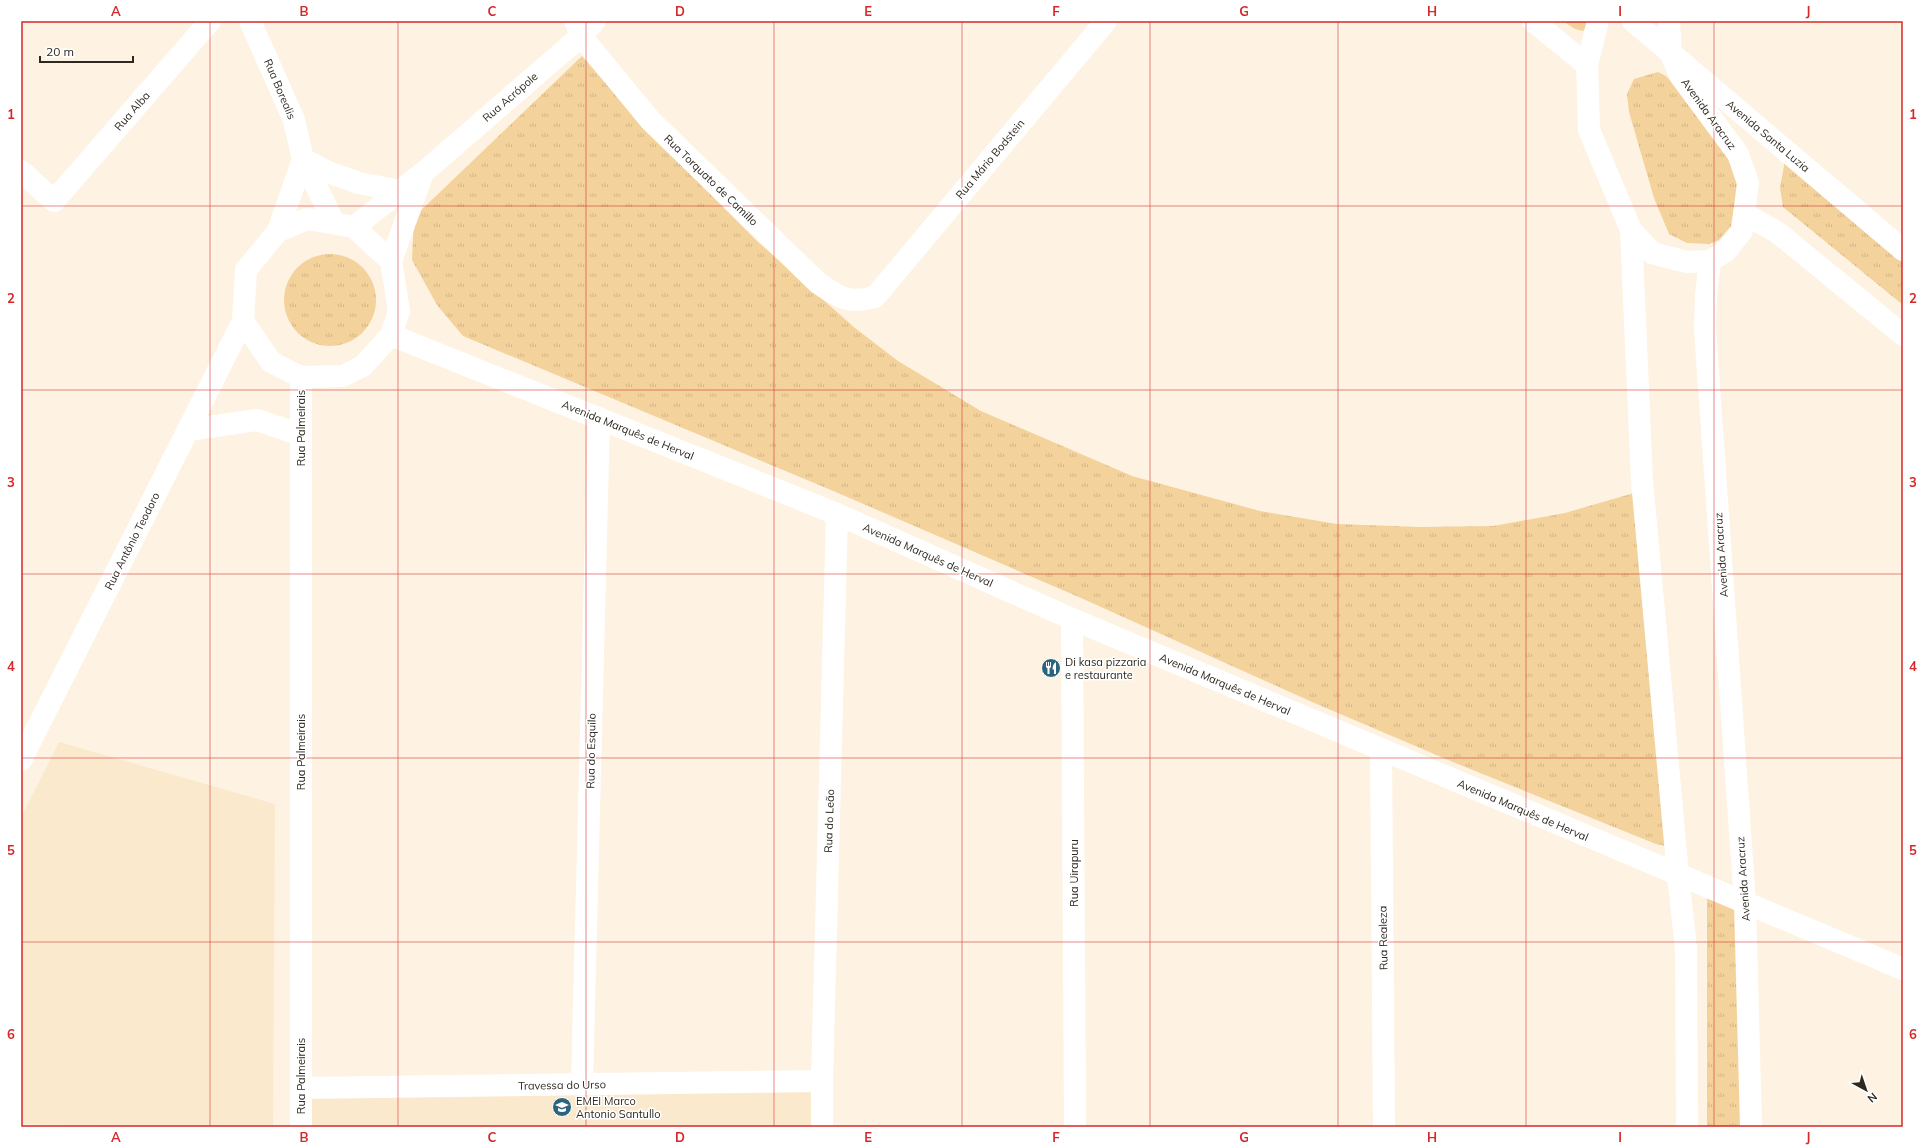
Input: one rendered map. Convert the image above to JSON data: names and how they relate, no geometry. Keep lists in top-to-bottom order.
{
  "streets": {
    "street": [
      "Rua Borealis",
      "Rua Acrópole",
      "Rua Alba",
      "Avenida Aracruz",
      "Avenida Santa Luzia",
      "Rua Mário Bodstein",
      "Rua Torquato de Camillo",
      "Rua Palmeirais",
      "Avenida Marquês de Herval",
      "Rua Antônio Teodoro",
      "Rua do Esquilo",
      "Rua do Leão",
      "Rua Uirapuru",
      "Rua Realeza",
      "Travessa do Urso"
    ]
  },
  "crossings": [
    ["Rua Borealis", "Rua Acrópole"],
    ["Rua Acrópole", "Rua Torquato de Camillo"],
    ["Avenida Aracruz", "Avenida Santa Luzia"],
    ["Avenida Aracruz", "Avenida Marquês de Herval"],
    ["Rua Mário Bodstein", "Rua Torquato de Camillo"],
    ["Rua Palmeirais", "Travessa do Urso"],
    ["Avenida Marquês de Herval", "Rua do Esquilo"],
    ["Avenida Marquês de Herval", "Rua do Leão"],
    ["Avenida Marquês de Herval", "Rua Uirapuru"],
    ["Avenida Marquês de Herval", "Rua Realeza"],
    ["Rua do Esquilo", "Travessa do Urso"],
    ["Rua do Leão", "Travessa do Urso"]
  ],
  "places": {
    "restaurant": ["Di kasa pizzaria e restaurante"],
    "school or university": ["EMEI Marco Antonio Santullo"]
  },
  "scale_bar": "20 m",
  "north": "bottom right",
  "grid": {
    "columns": [
      "A",
      "B",
      "C",
      "D",
      "E",
      "F",
      "G",
      "H",
      "I",
      "J"
    ],
    "rows": [
      "1",
      "2",
      "3",
      "4",
      "5",
      "6"
    ]
  }
}
